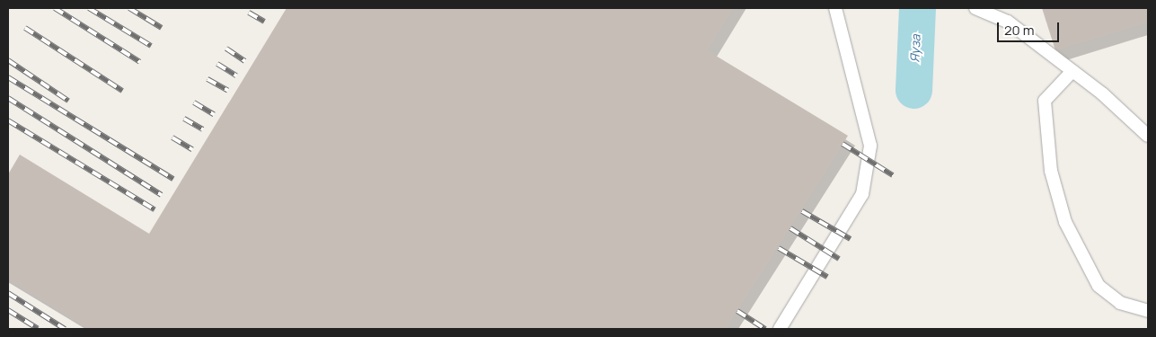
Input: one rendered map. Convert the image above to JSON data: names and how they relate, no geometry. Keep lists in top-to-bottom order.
{
  "water": ["Яуза"],
  "scale_bar": "20 m"
}
